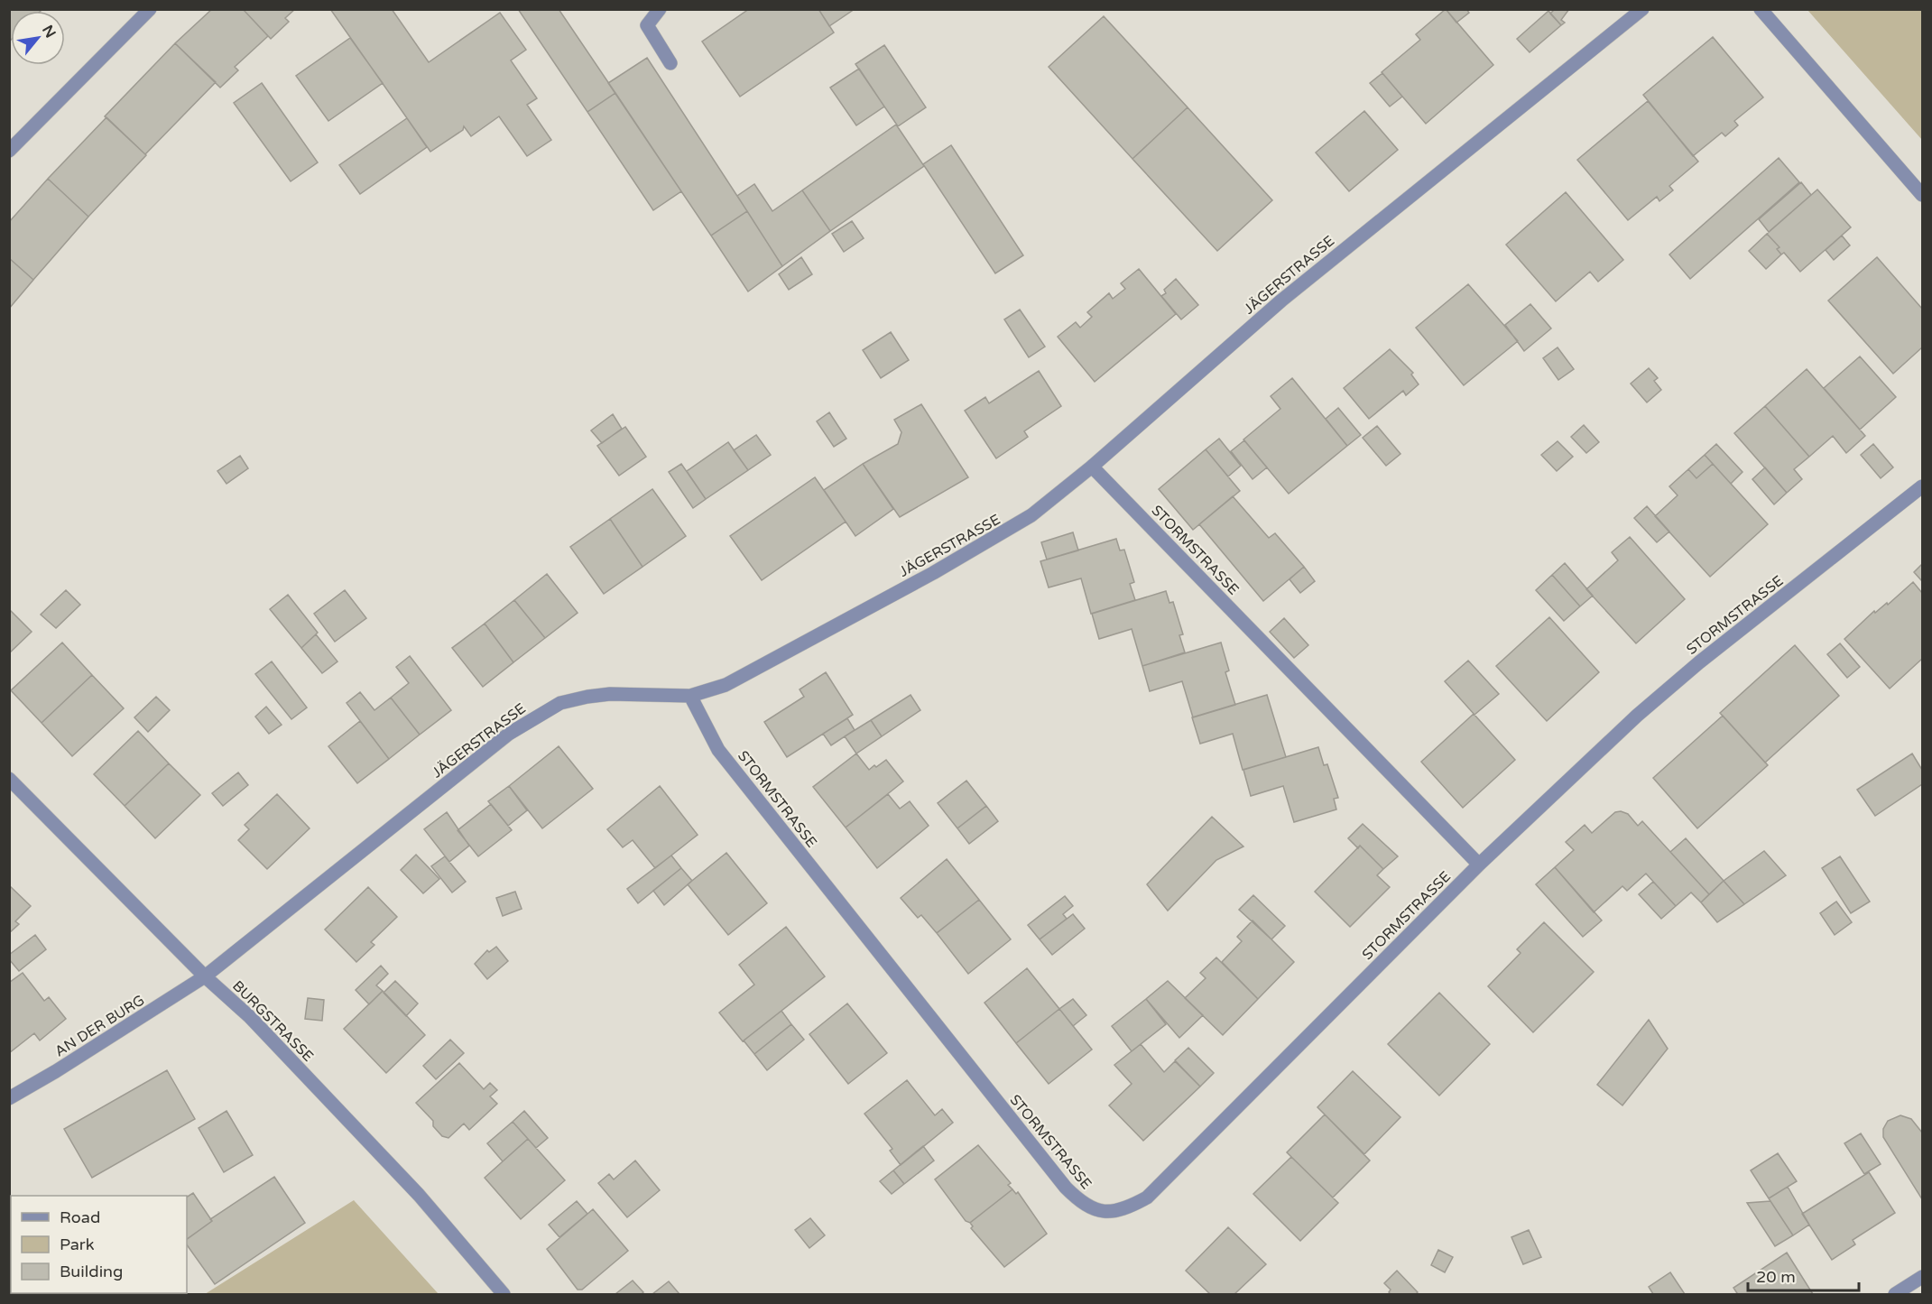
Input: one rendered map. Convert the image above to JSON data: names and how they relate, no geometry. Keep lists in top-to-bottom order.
{
  "streets": {
    "street": [
      "JÄGERSTRASSE",
      "STORMSTRASSE",
      "BURGSTRASSE",
      "AN DER BURG"
    ]
  },
  "crossings": [
    ["JÄGERSTRASSE", "STORMSTRASSE"],
    ["JÄGERSTRASSE", "BURGSTRASSE"],
    ["JÄGERSTRASSE", "AN DER BURG"],
    ["BURGSTRASSE", "AN DER BURG"]
  ],
  "legend": ["Road", "Park", "Building"],
  "scale_bar": "20 m",
  "north": "top right"
}
